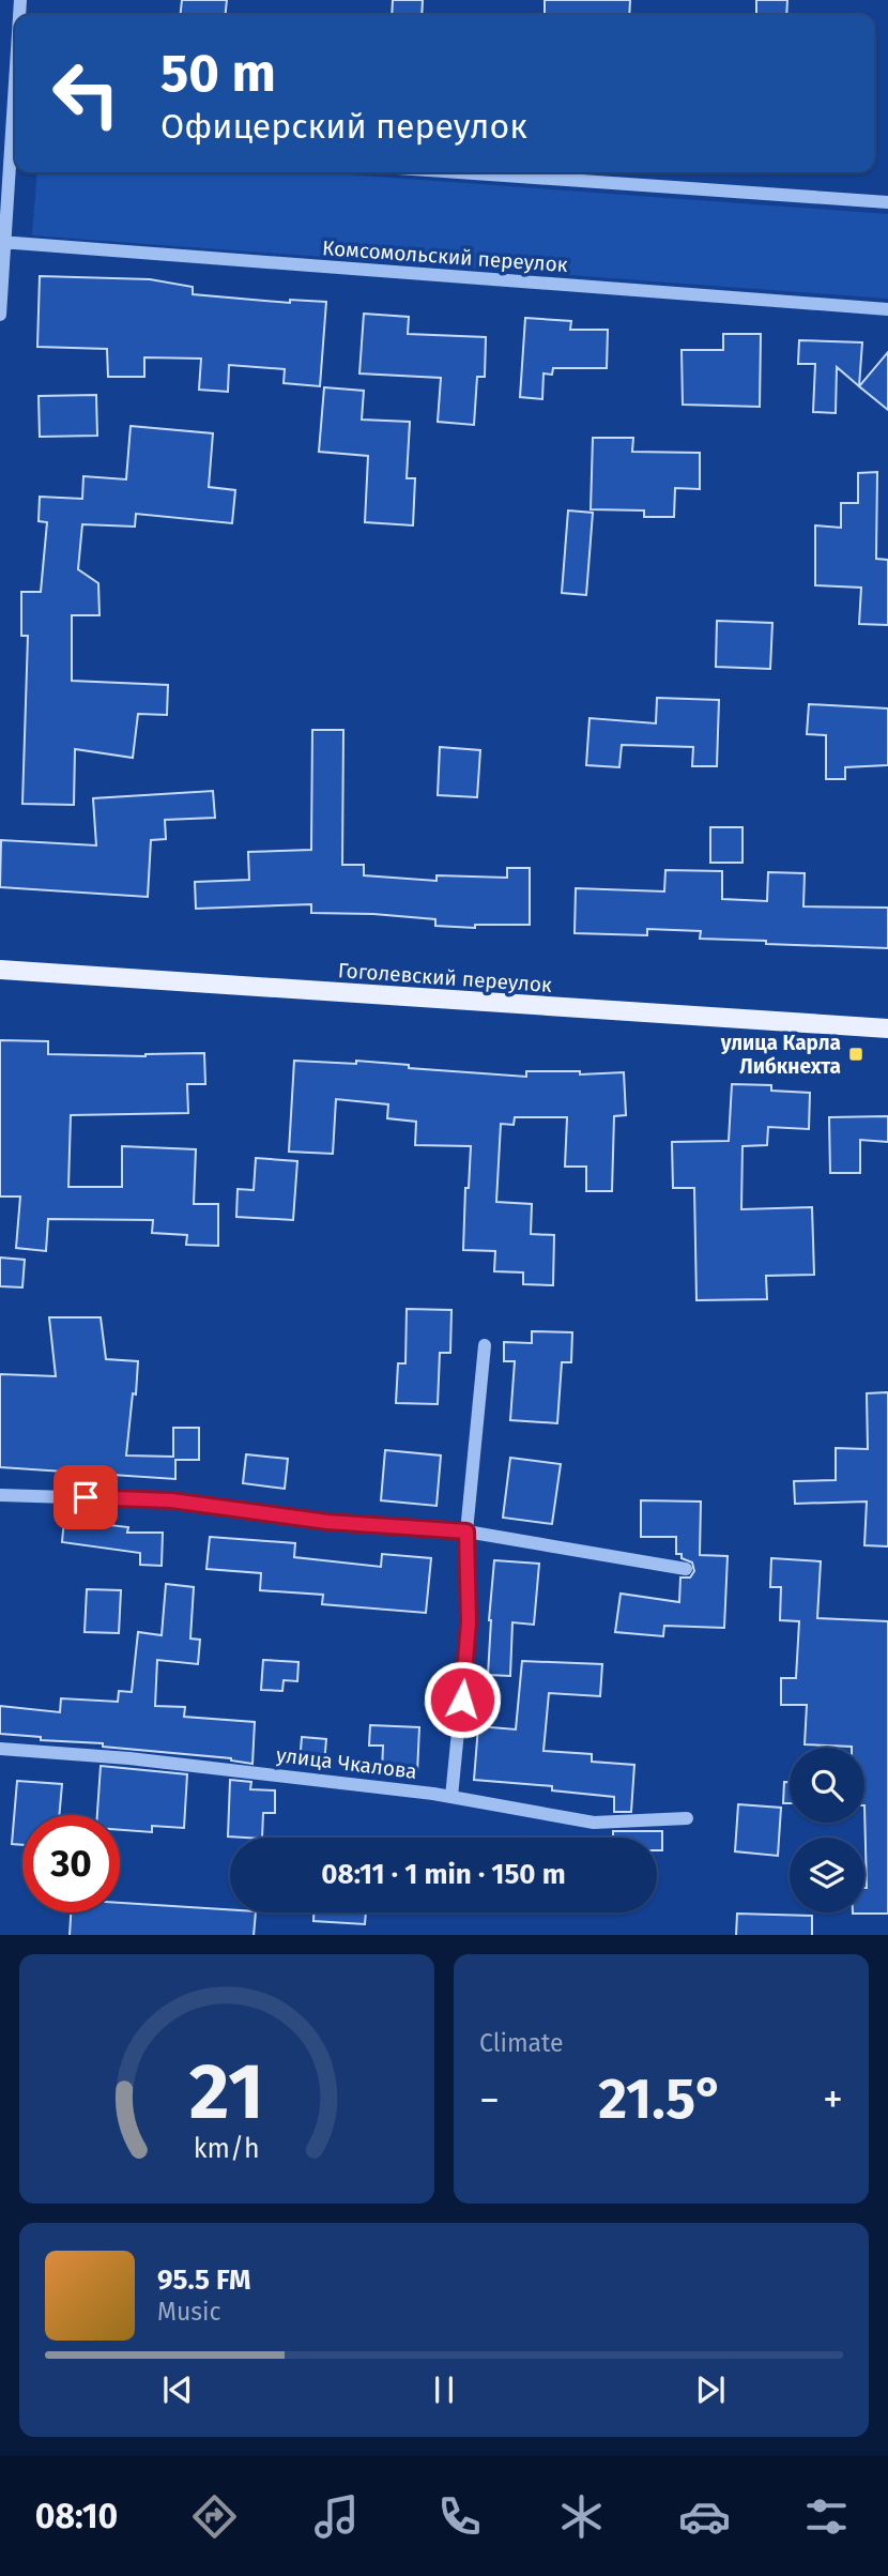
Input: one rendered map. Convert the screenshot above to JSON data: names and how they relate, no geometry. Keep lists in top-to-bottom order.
{
  "streets": {
    "main road": ["Гоголевский переулок"],
    "street": ["Комсомольский переулок", "улица Чкалова"]
  },
  "places": {
    "transit": ["улица Карла Либкнехта"]
  },
  "page": {
    "turn": ["50 m", "Офицерский переулок"],
    "limit": "30",
    "trip": "08:11 · 1 min · 150 m",
    "tile": "Climate",
    "heat": ["−", "21.5°", "+"],
    "song": ["95.5 FM", "Music"],
    "tabs": "08:10",
    "gauge": ["21", "km/h"]
  }
}
